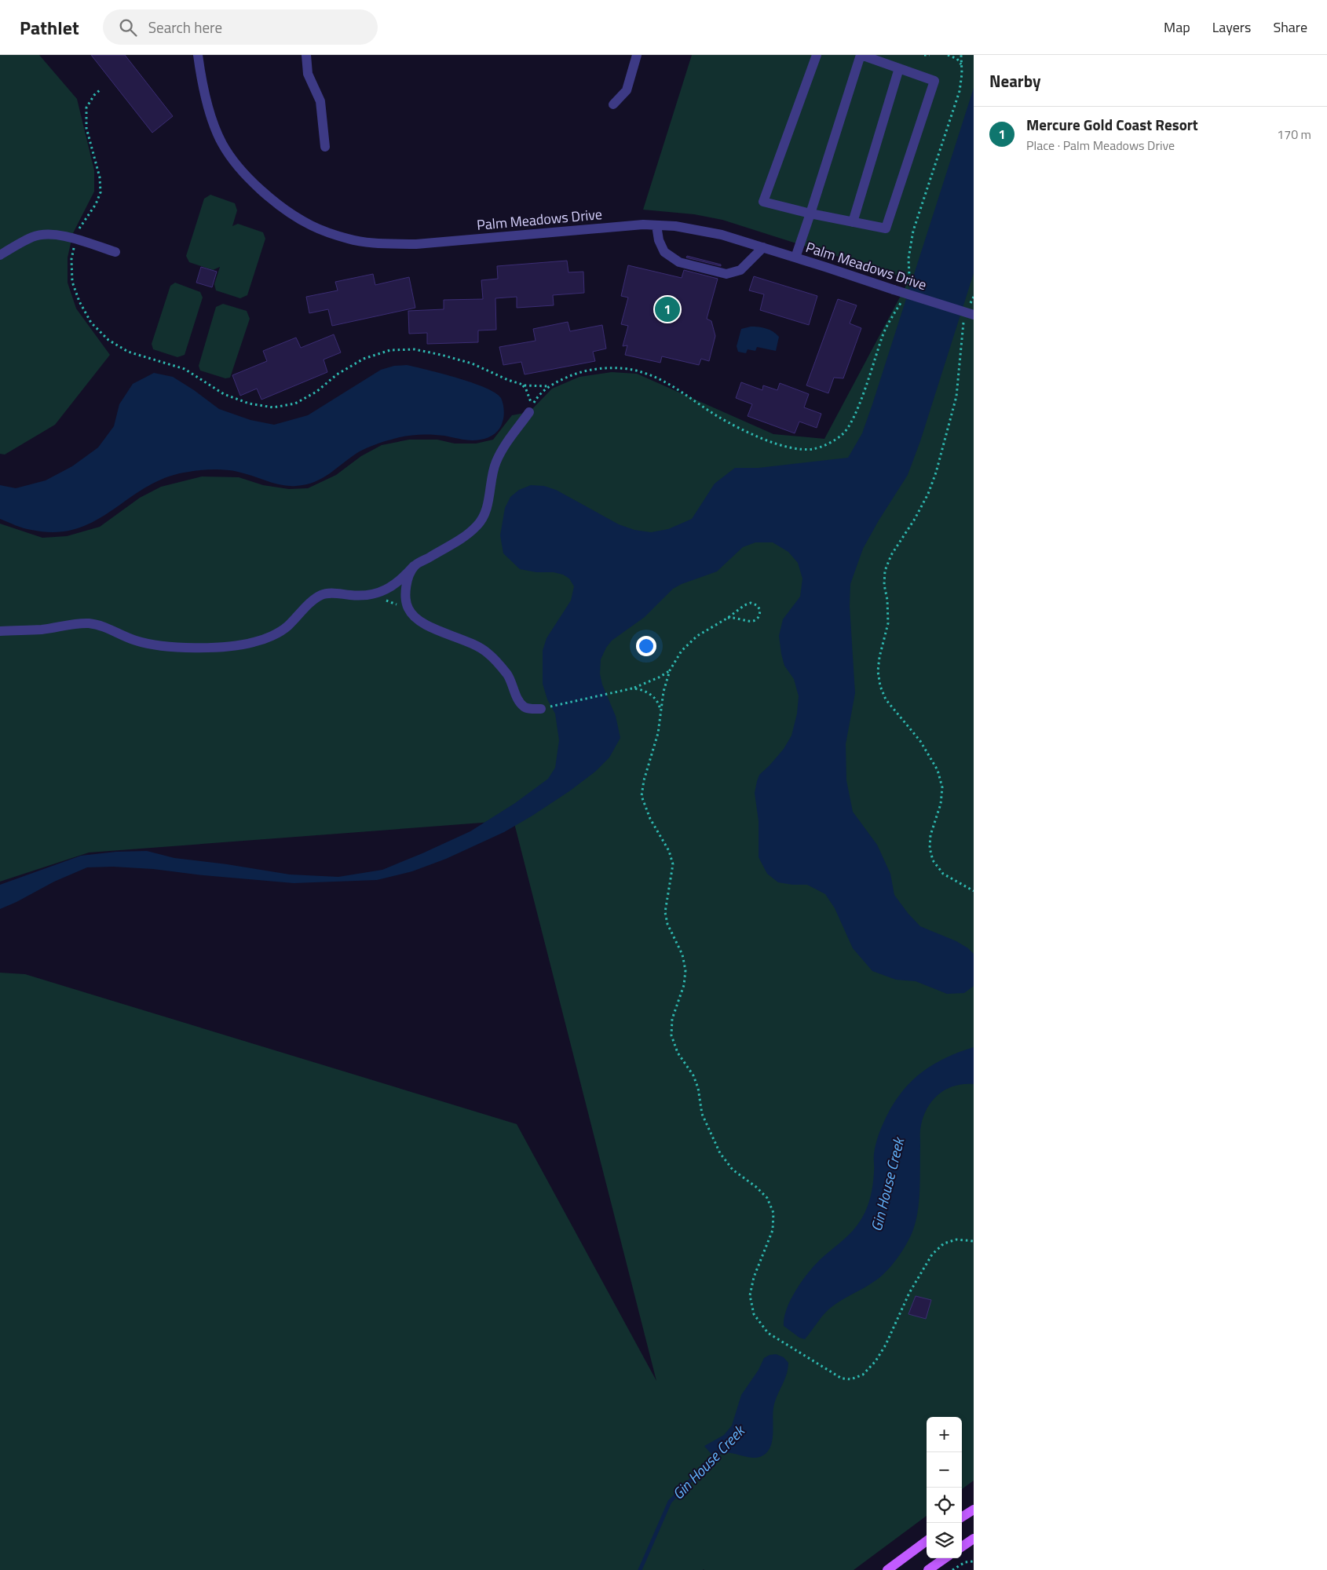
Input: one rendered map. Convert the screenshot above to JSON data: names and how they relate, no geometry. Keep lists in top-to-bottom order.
{
  "streets": {
    "street": ["Palm Meadows Drive"]
  },
  "water": ["Gin House Creek"],
  "page": {
    "header": "Pathlet",
    "search": "Search here",
    "nav": ["Map", "Layers", "Share"],
    "heading": "Nearby",
    "list": [
      {
        "mark": "1",
        "name": "Mercure Gold Coast Resort",
        "note": "Place · Palm Meadows Drive",
        "value": "170 m"
      }
    ],
    "pins": "1",
    "map_buttons": ["+", "−"]
  }
}
